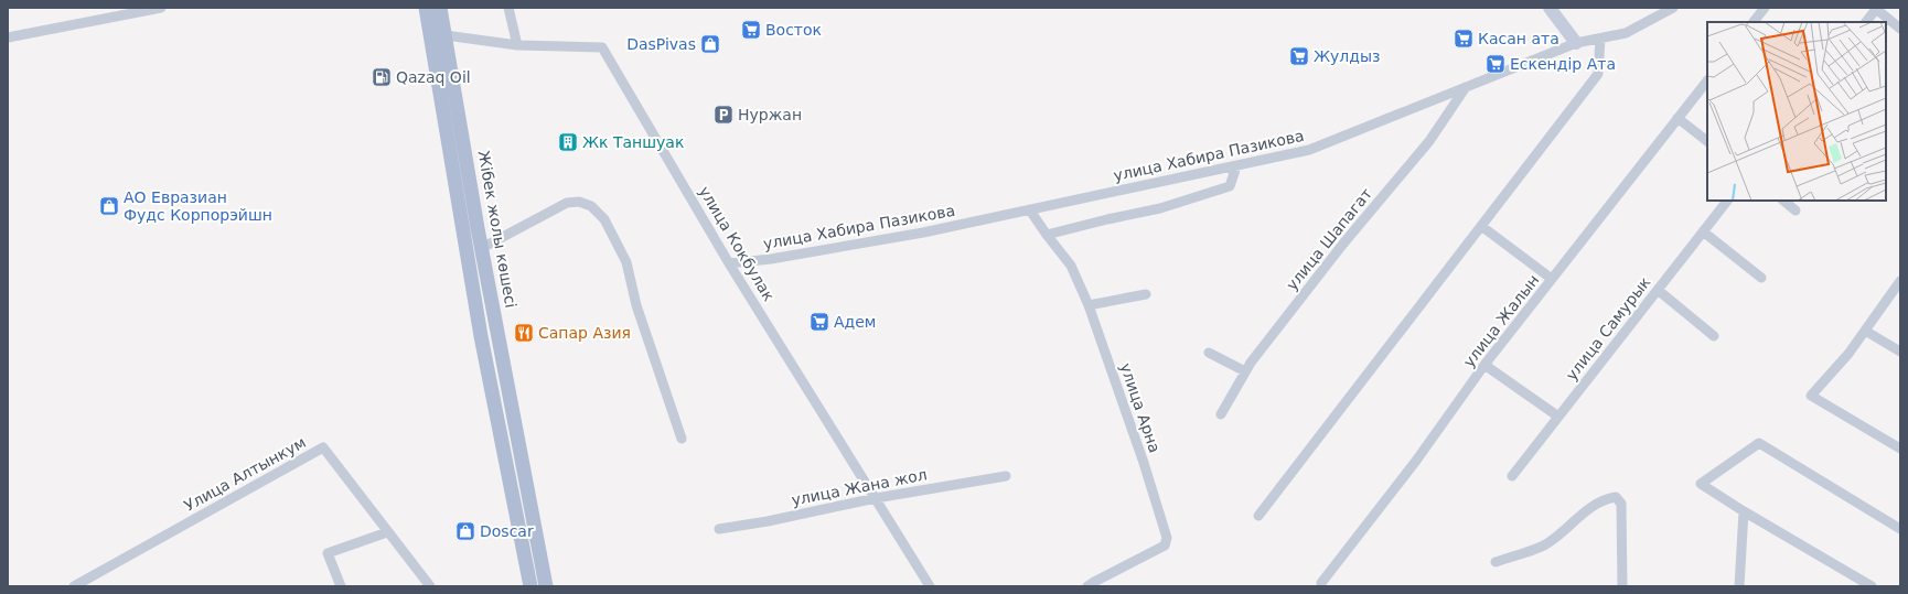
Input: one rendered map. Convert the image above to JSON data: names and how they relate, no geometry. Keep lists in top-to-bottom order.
{
  "streets": {
    "main road": ["Жібек жолы көшесі"],
    "street": [
      "улица Хабира Пазикова",
      "улица Шапагат",
      "улица Кокбулак",
      "улица Жалын",
      "улица Самурык",
      "улица Арна",
      "Улица Алтынкум",
      "улица Жана жол"
    ]
  },
  "crossings": [
    ["улица Хабира Пазикова", "улица Шапагат"],
    ["улица Хабира Пазикова", "улица Кокбулак"],
    ["улица Хабира Пазикова", "улица Арна"],
    ["Жібек жолы көшесі", "улица Кокбулак"],
    ["улица Кокбулак", "улица Жана жол"]
  ],
  "places": {
    "supermarket": [
      "Восток",
      "Касан ата",
      "Жулдыз",
      "Ескендір Ата",
      "Адем"
    ],
    "shop": ["DasPivas", "АО Евразиан Фудс Корпорэйшн", "Doscar"],
    "fuel station": ["Qazaq Oil"],
    "parking": ["Нуржан"],
    "building": ["Жк Таншуак"],
    "restaurant": ["Сапар Азия"]
  }
}
